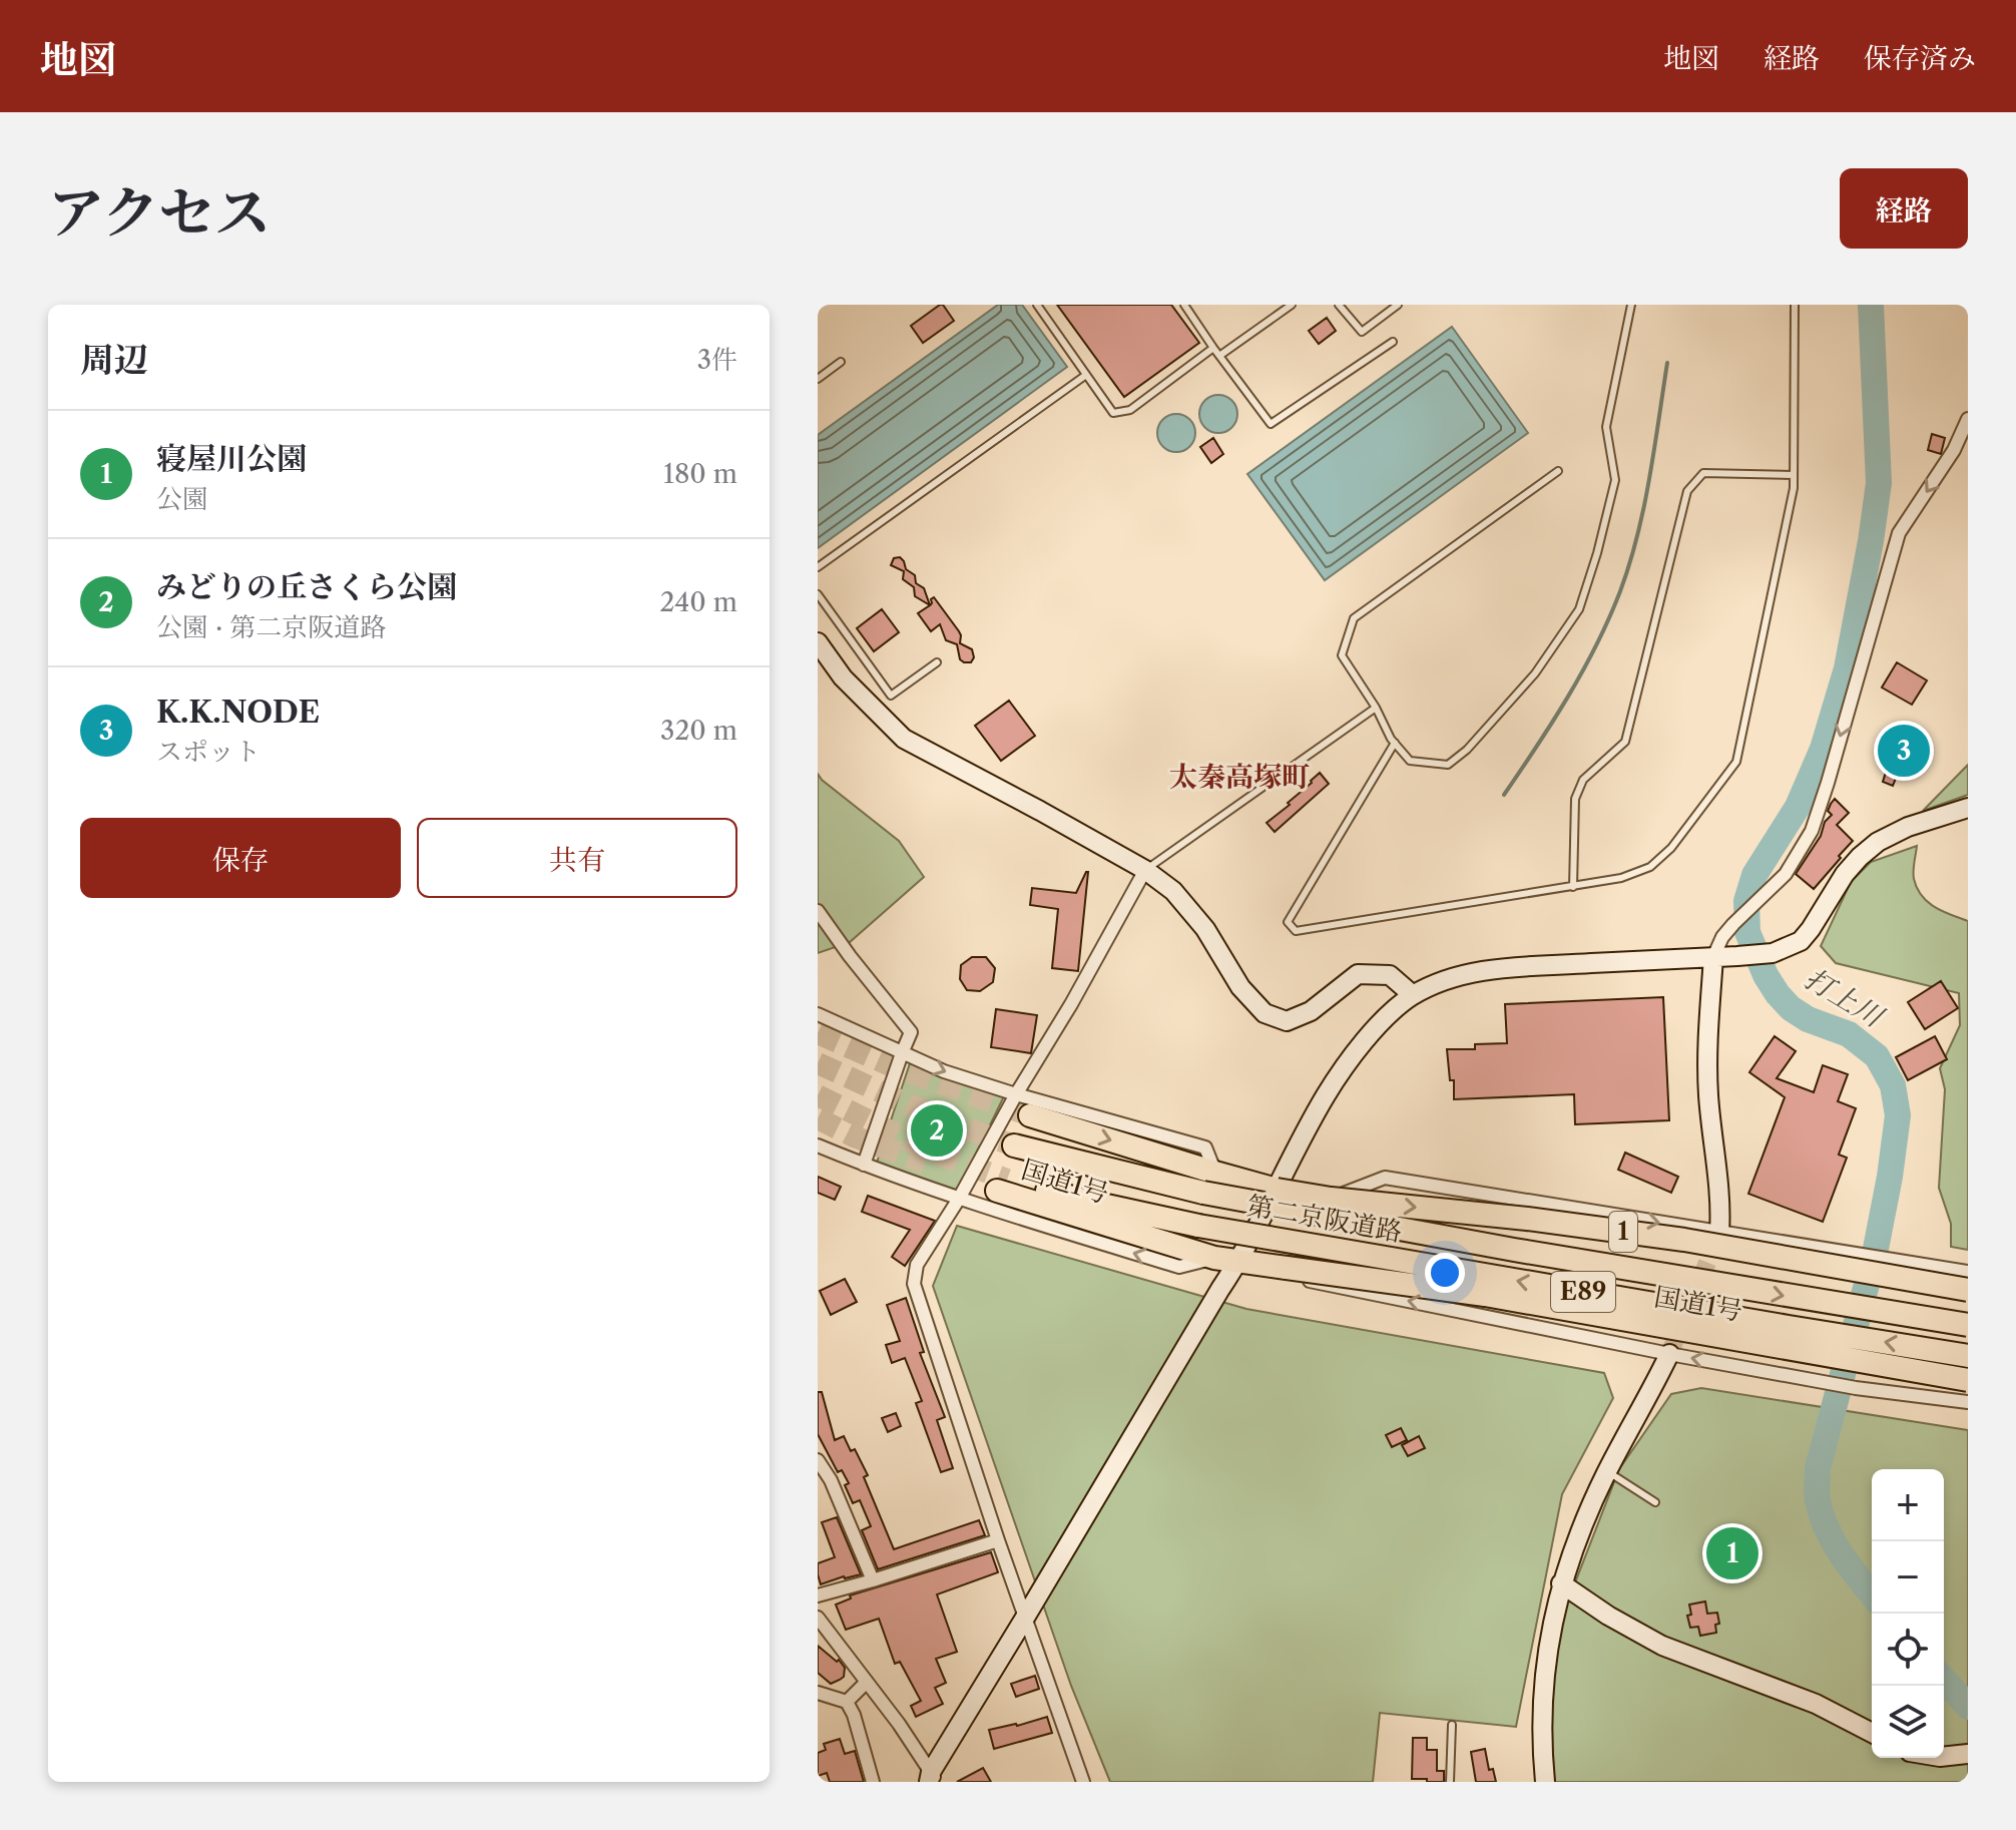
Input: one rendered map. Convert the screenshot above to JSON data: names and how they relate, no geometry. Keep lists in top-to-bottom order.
{
  "streets": {
    "highway": [
      "国道1号",
      "第二京阪道路",
      "1",
      "E89"
    ]
  },
  "crossings": [
    ["国道1号", "第二京阪道路"]
  ],
  "districts": ["太秦高塚町"],
  "water": ["打上川"],
  "page": {
    "header": "地図",
    "nav": ["地図", "経路", "保存済み"],
    "title": "アクセス",
    "buttons": [
      "経路",
      ["保存", "共有"]
    ],
    "heading": ["周辺", "3件"],
    "list": [
      {
        "mark": "1",
        "name": "寝屋川公園",
        "note": "公園",
        "value": "180 m"
      },
      {
        "mark": "2",
        "name": "みどりの丘さくら公園",
        "note": "公園 · 第二京阪道路",
        "value": "240 m"
      },
      {
        "mark": "3",
        "name": "K.K.NODE",
        "note": "スポット",
        "value": "320 m"
      }
    ],
    "pins": ["3", "2", "1"],
    "map_buttons": ["+", "−"]
  }
}
